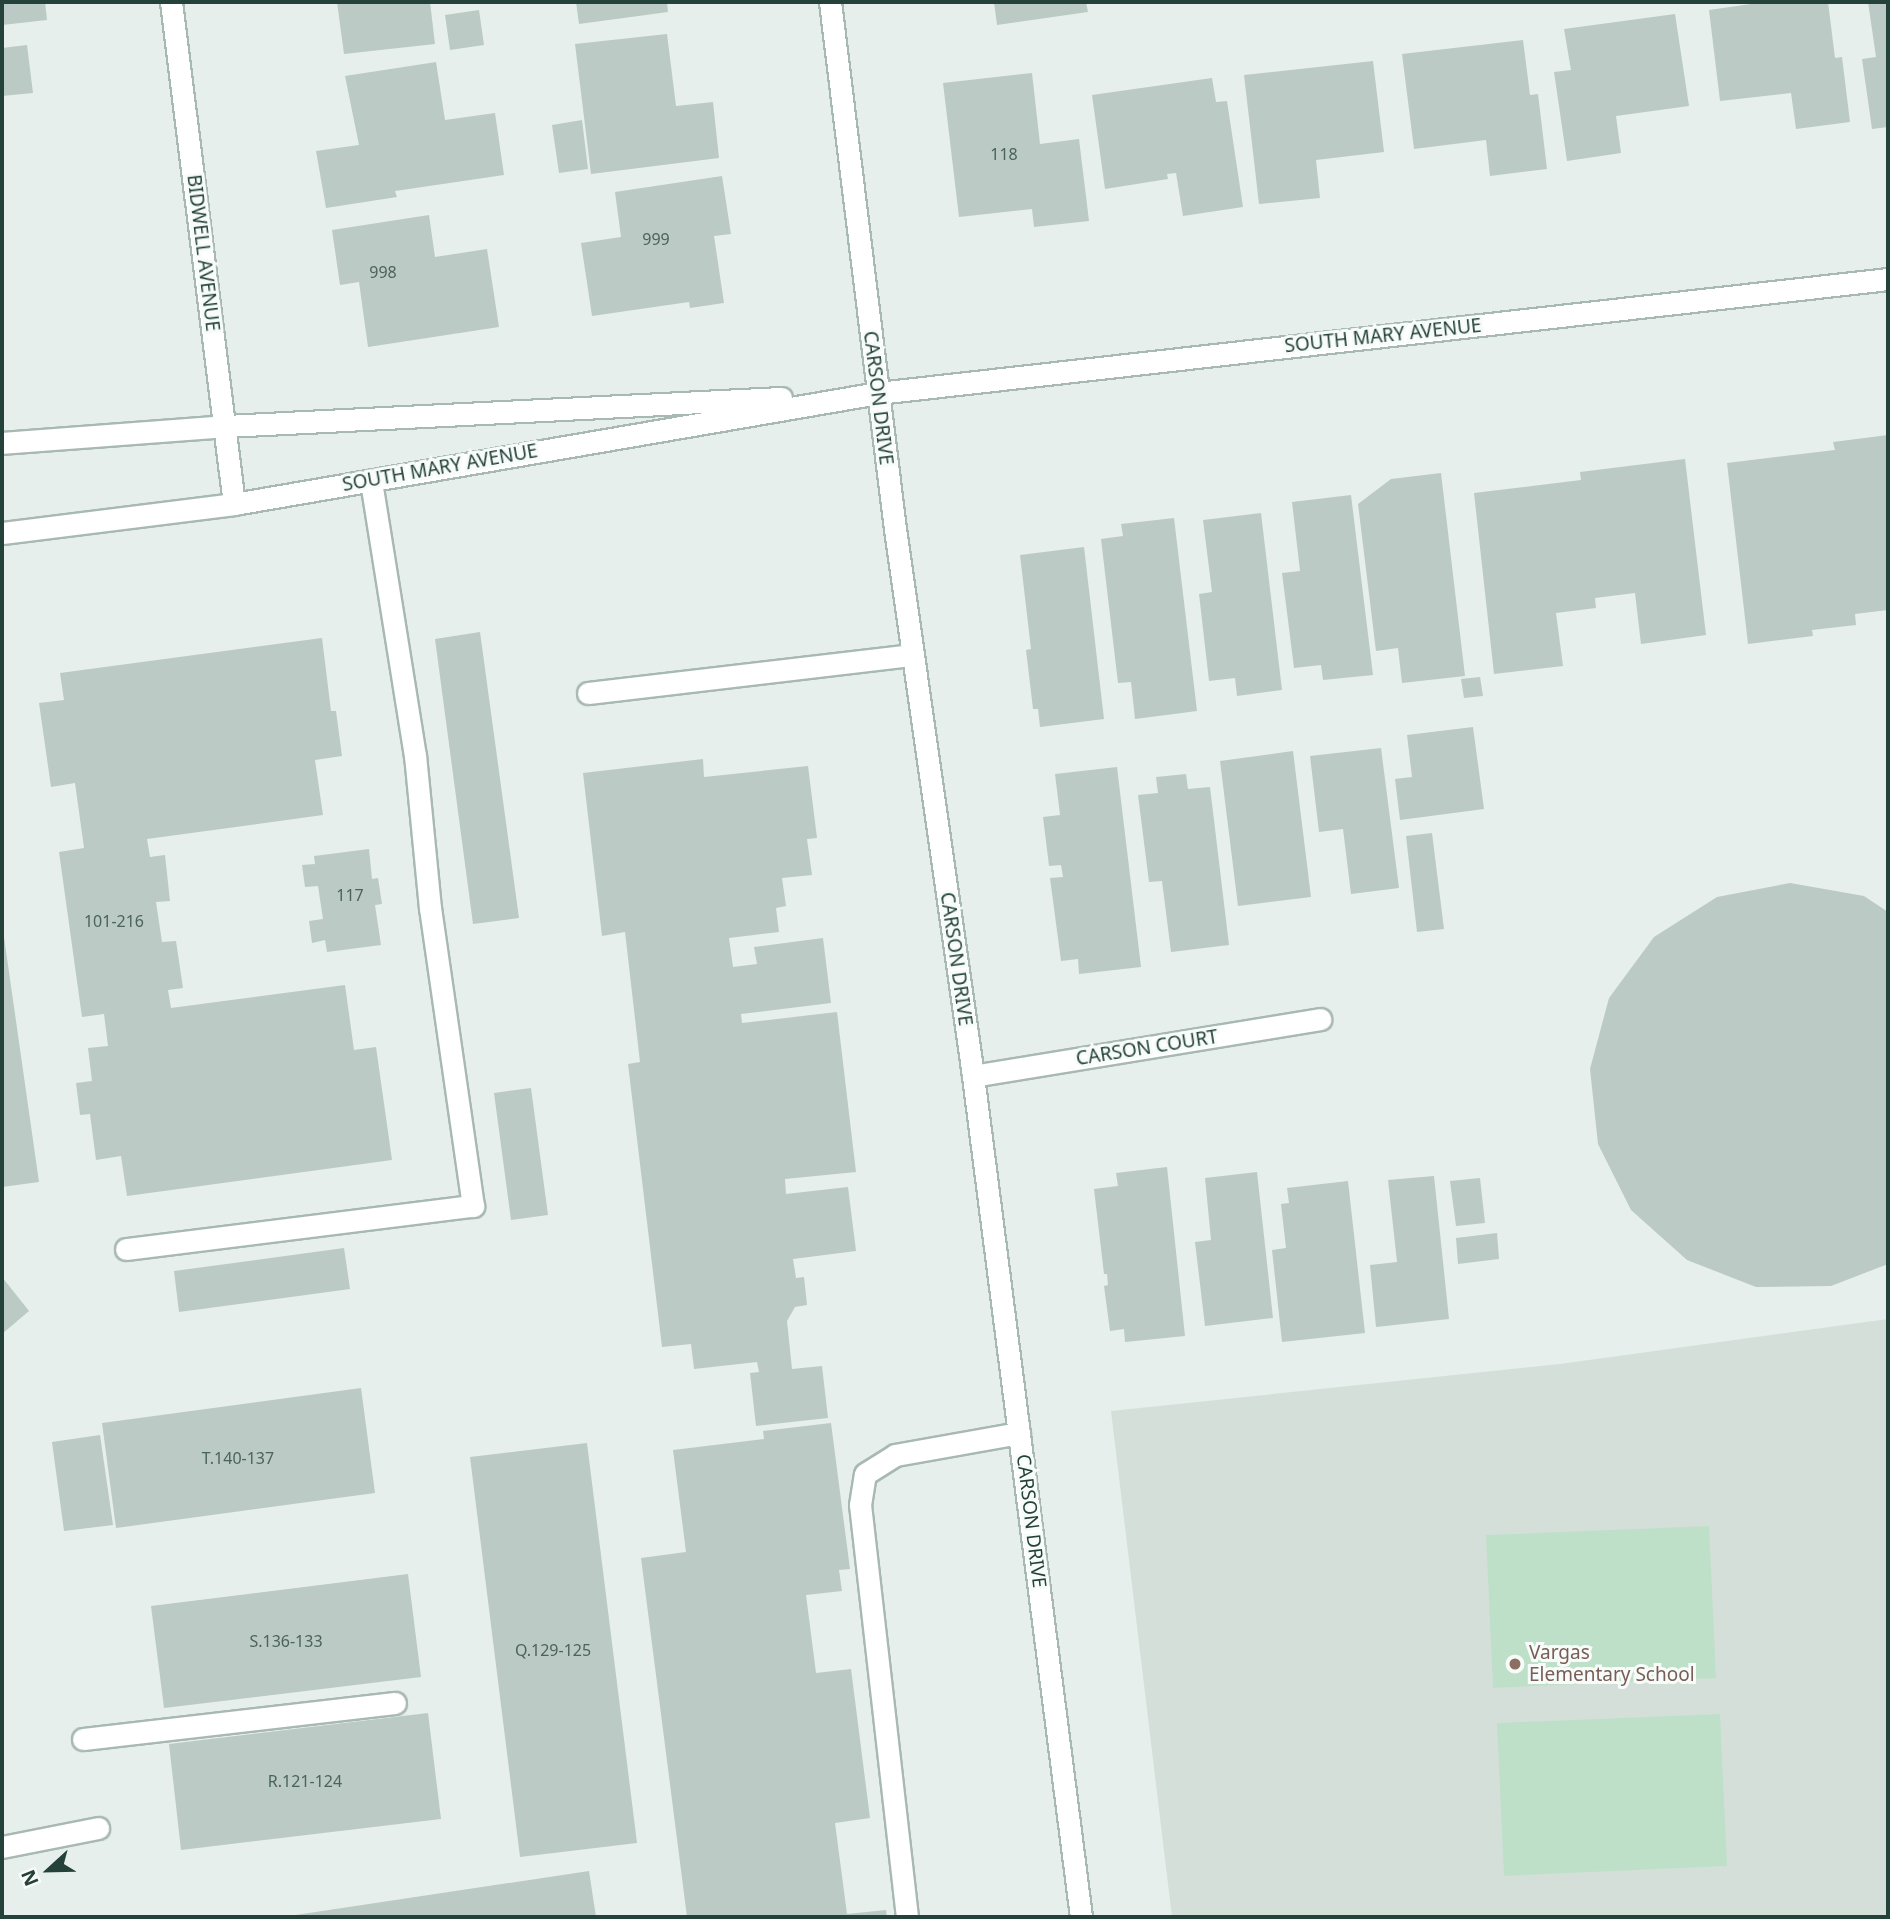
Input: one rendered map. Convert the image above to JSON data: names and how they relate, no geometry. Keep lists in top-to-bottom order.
{
  "streets": {
    "street": [
      "BIDWELL AVENUE",
      "SOUTH MARY AVENUE",
      "CARSON DRIVE",
      "CARSON COURT"
    ]
  },
  "crossings": [
    ["BIDWELL AVENUE", "SOUTH MARY AVENUE"],
    ["SOUTH MARY AVENUE", "CARSON DRIVE"],
    ["CARSON DRIVE", "CARSON COURT"]
  ],
  "places": ["Vargas Elementary School"],
  "house_numbers": [
    "118",
    "999",
    "998",
    "117",
    "101-216",
    "T.140-137",
    "S.136-133",
    "Q.129-125",
    "R.121-124"
  ],
  "north": "left"
}
